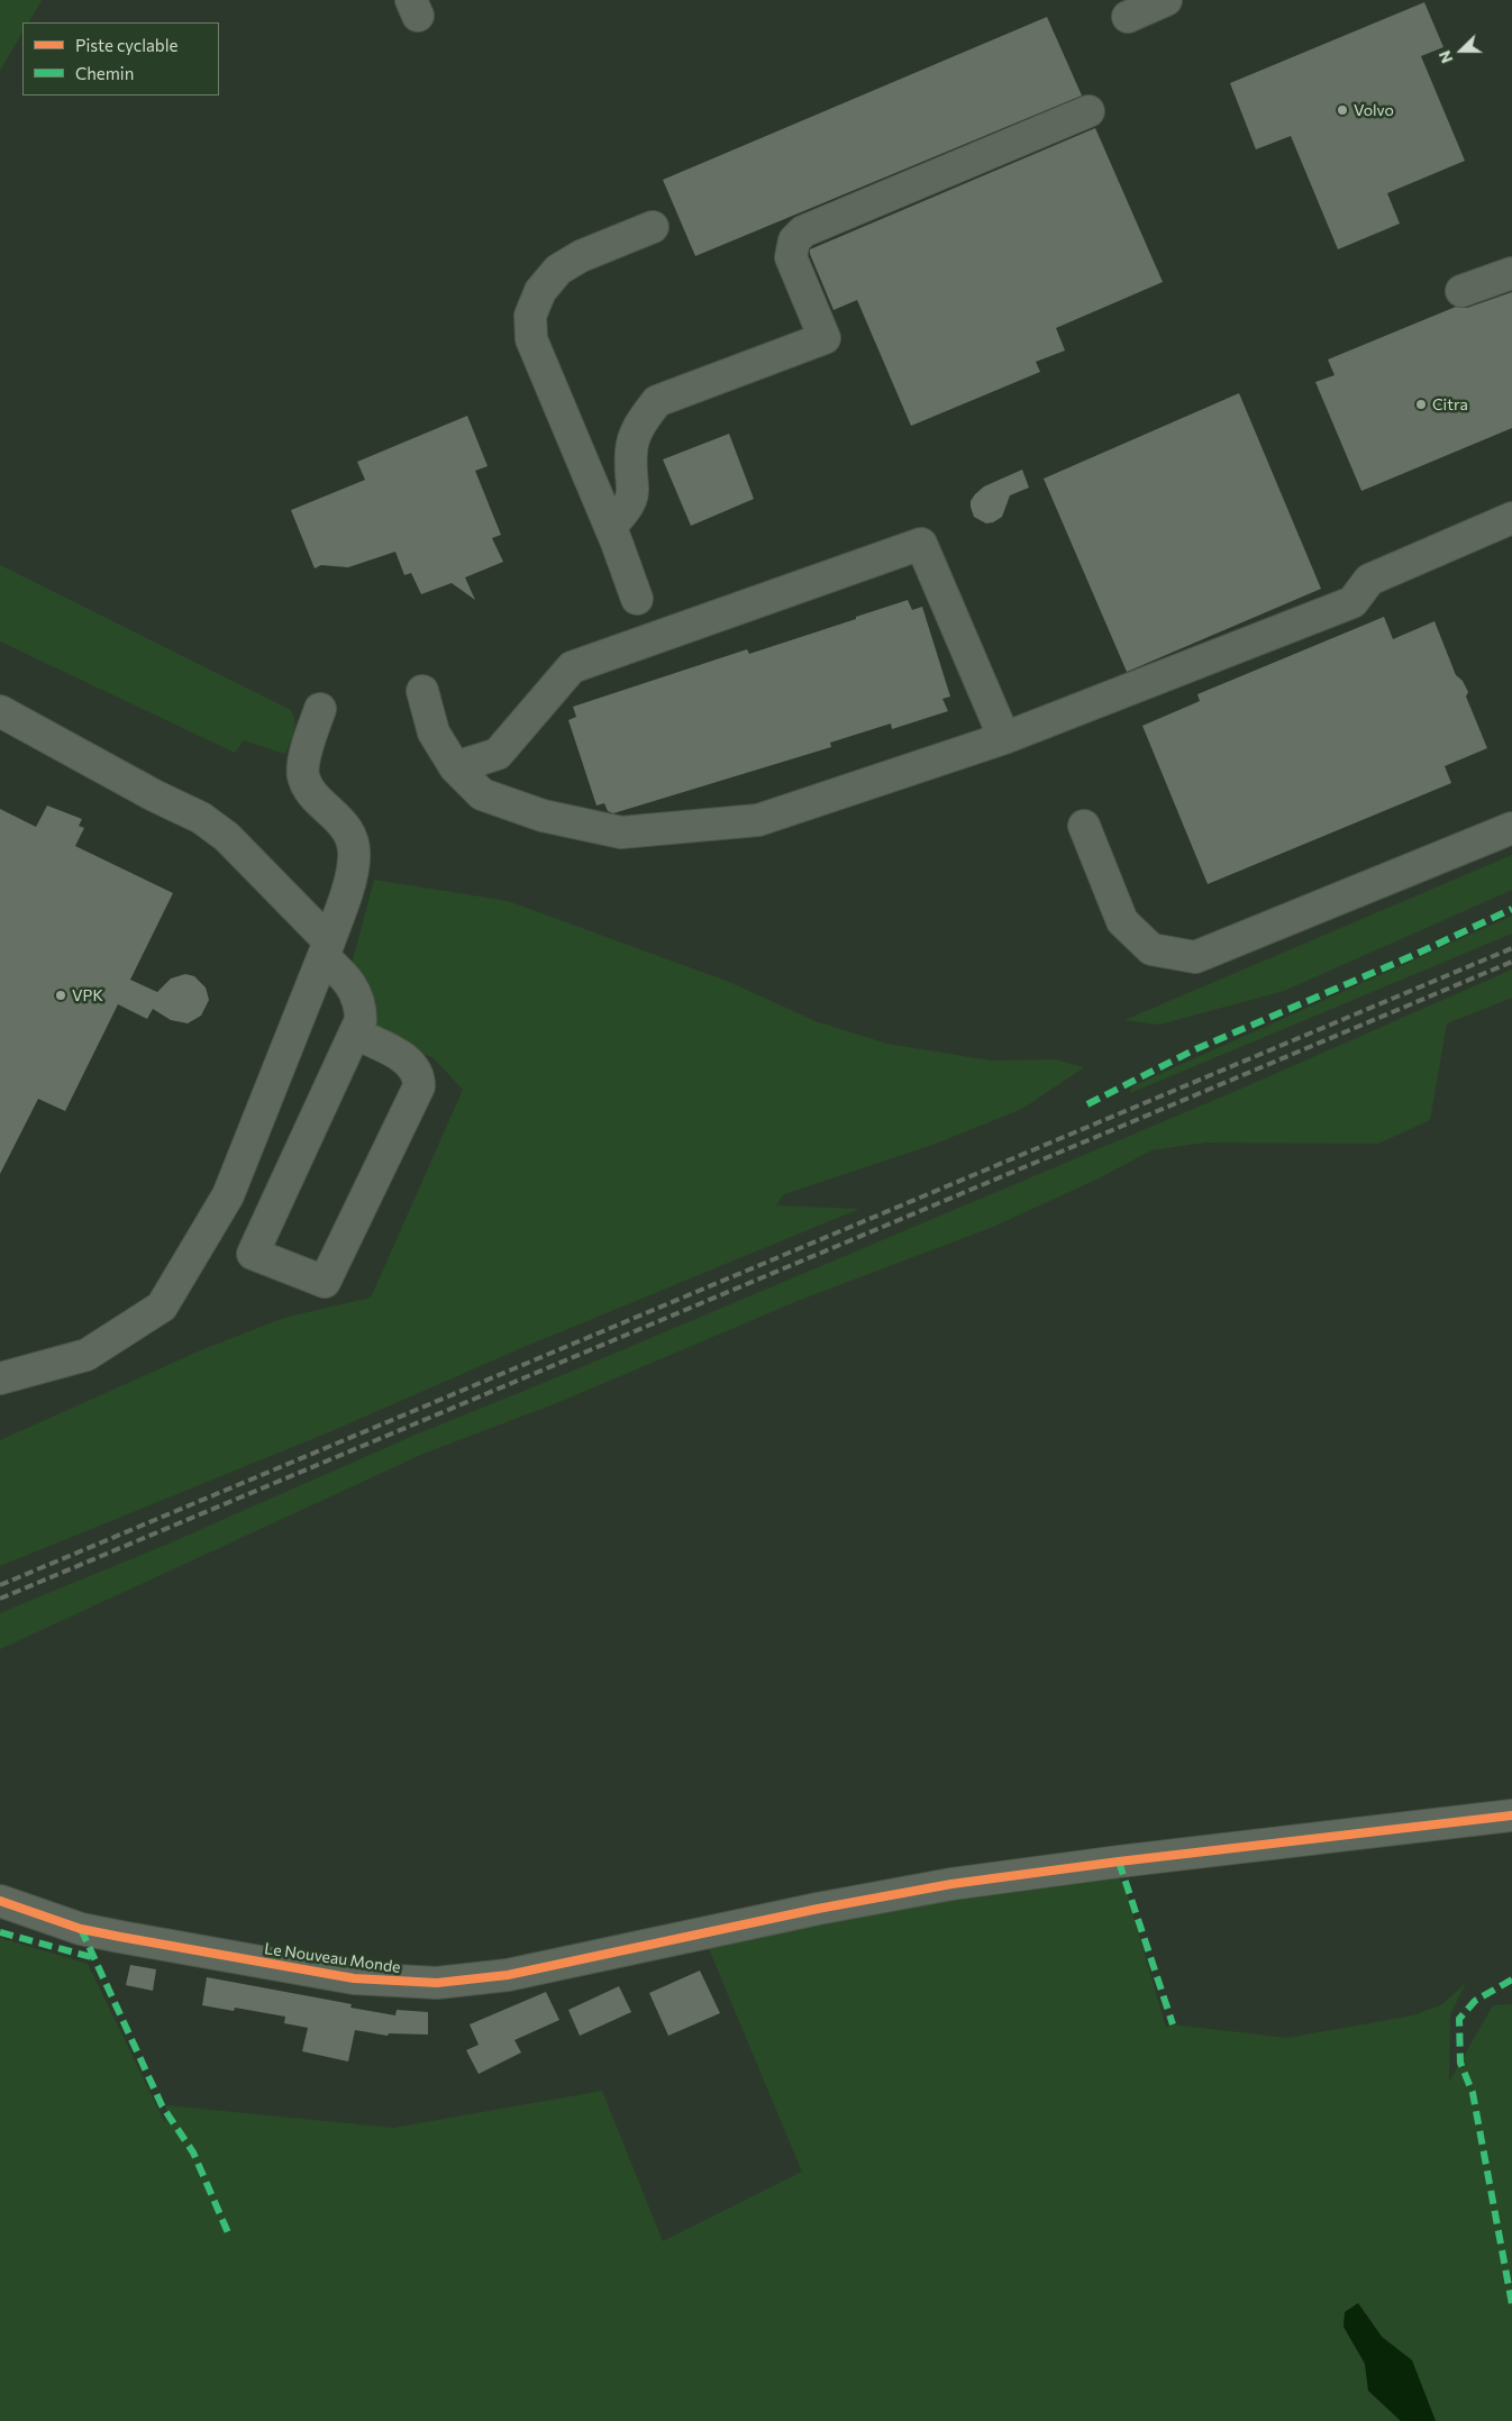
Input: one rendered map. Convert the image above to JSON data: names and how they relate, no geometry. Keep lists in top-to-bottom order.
{
  "streets": {
    "street": ["Le Nouveau Monde"]
  },
  "places": ["Volvo", "Citra", "VPK"],
  "legend": ["Piste cyclable", "Chemin"],
  "north": "left"
}
